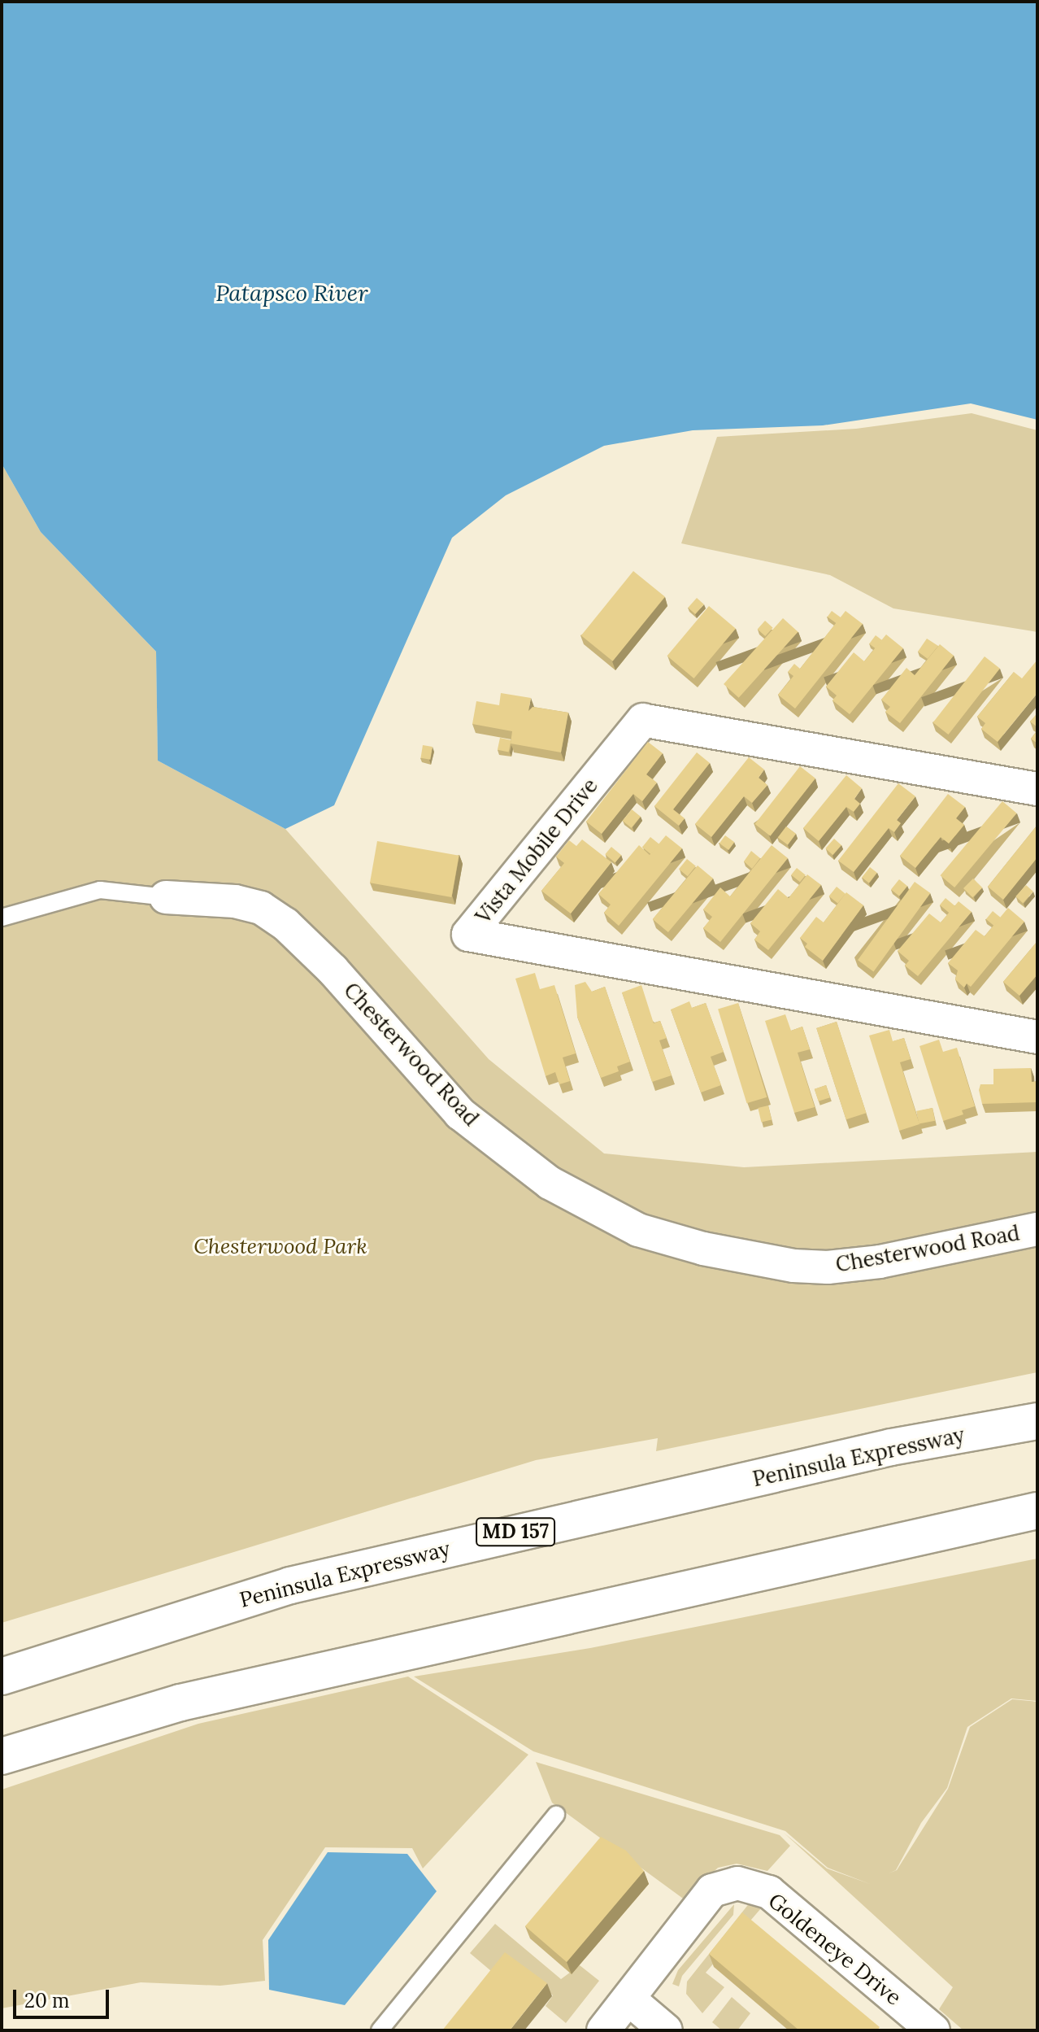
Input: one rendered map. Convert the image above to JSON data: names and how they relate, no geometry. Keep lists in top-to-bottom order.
{
  "streets": {
    "main road": ["Peninsula Expressway", "MD 157"],
    "street": ["Vista Mobile Drive", "Chesterwood Road", "Goldeneye Drive"]
  },
  "water": ["Patapsco River"],
  "parks": ["Chesterwood Park"],
  "scale_bar": "20 m"
}
